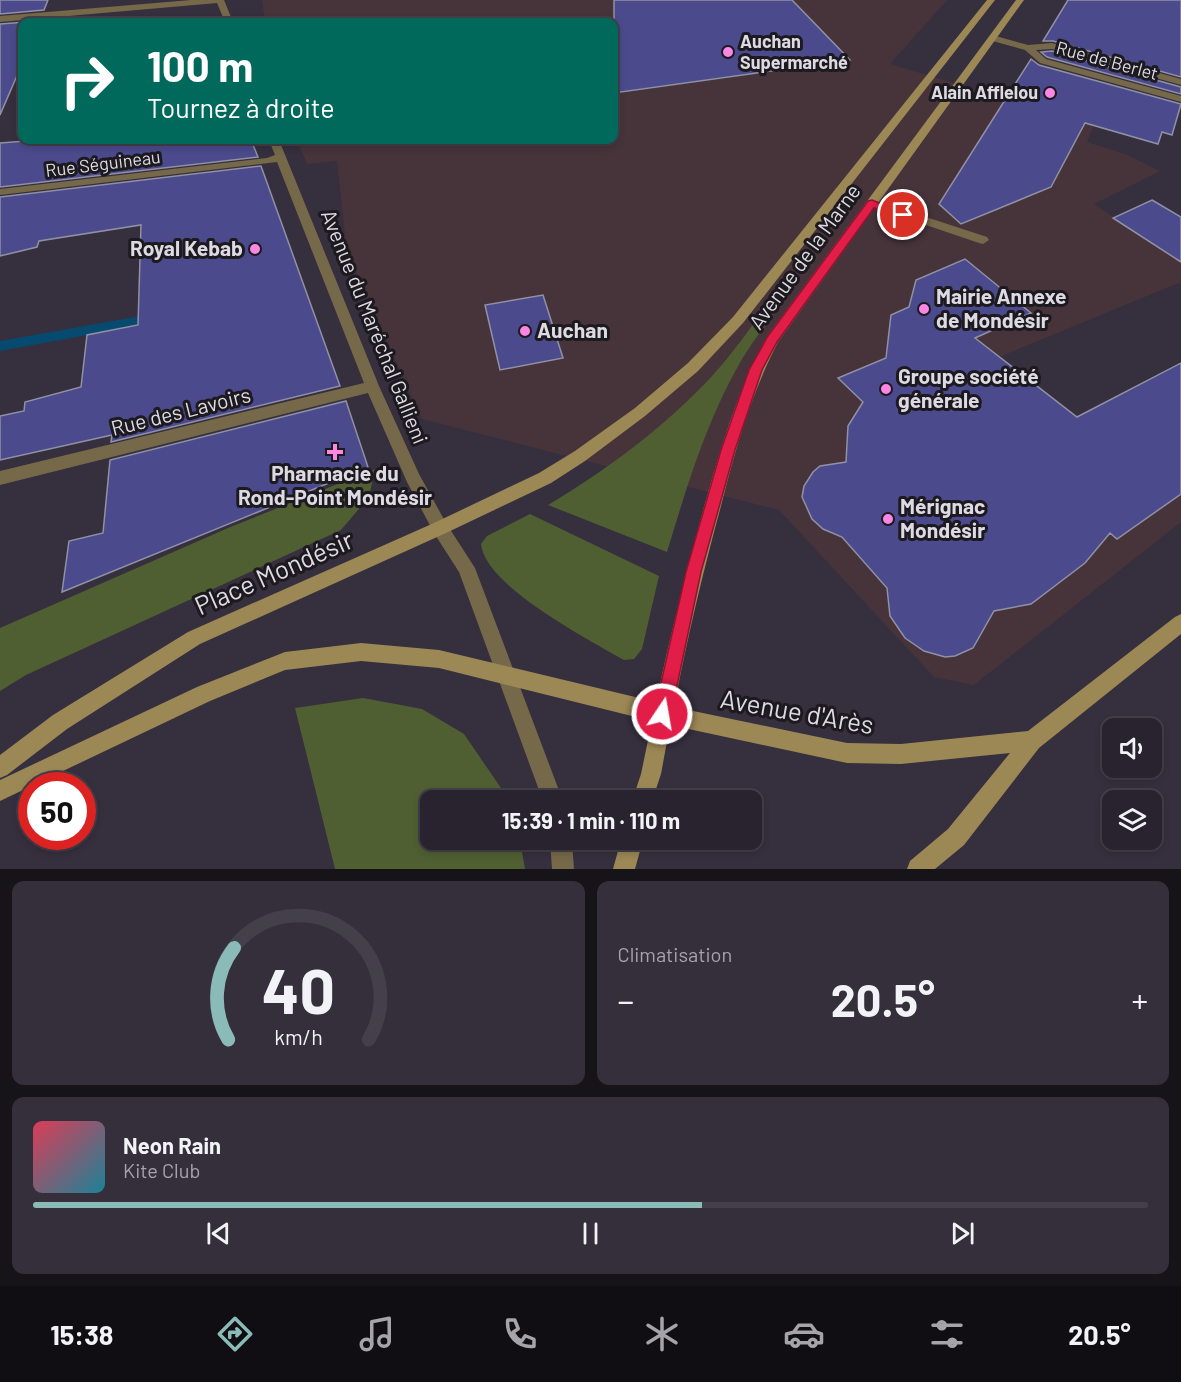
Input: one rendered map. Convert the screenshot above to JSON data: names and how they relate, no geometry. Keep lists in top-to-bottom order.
{
  "streets": {
    "main road": ["Avenue de la Marne", "Place Mondésir", "Avenue d'Arès"],
    "street": [
      "Rue de Berlet",
      "Rue Séguineau",
      "Avenue du Maréchal Gallieni",
      "Rue des Lavoirs"
    ]
  },
  "crossings": [
    ["Rue de Berlet", "Avenue de la Marne"],
    ["Rue Séguineau", "Avenue du Maréchal Gallieni"],
    ["Avenue de la Marne", "Avenue du Maréchal Gallieni"],
    ["Avenue de la Marne", "Place Mondésir"],
    ["Avenue de la Marne", "Avenue d'Arès"],
    ["Avenue du Maréchal Gallieni", "Rue des Lavoirs"],
    ["Avenue du Maréchal Gallieni", "Place Mondésir"]
  ],
  "places": {
    "other": [
      "Auchan Supermarché",
      "Alain Afflelou",
      "Royal Kebab",
      "Mairie Annexe de Mondésir",
      "Auchan",
      "Groupe société générale",
      "Mérignac Mondésir"
    ],
    "health": ["Pharmacie du Rond-Point Mondésir"]
  },
  "page": {
    "turn": ["100 m", "Tournez à droite"],
    "limit": "50",
    "trip": "15:39 · 1 min · 110 m",
    "tile": "Climatisation",
    "heat": ["−", "20.5°", "+"],
    "song": ["Neon Rain", "Kite Club"],
    "tabs": ["15:38", "20.5°"],
    "gauge": ["40", "km/h"]
  }
}
